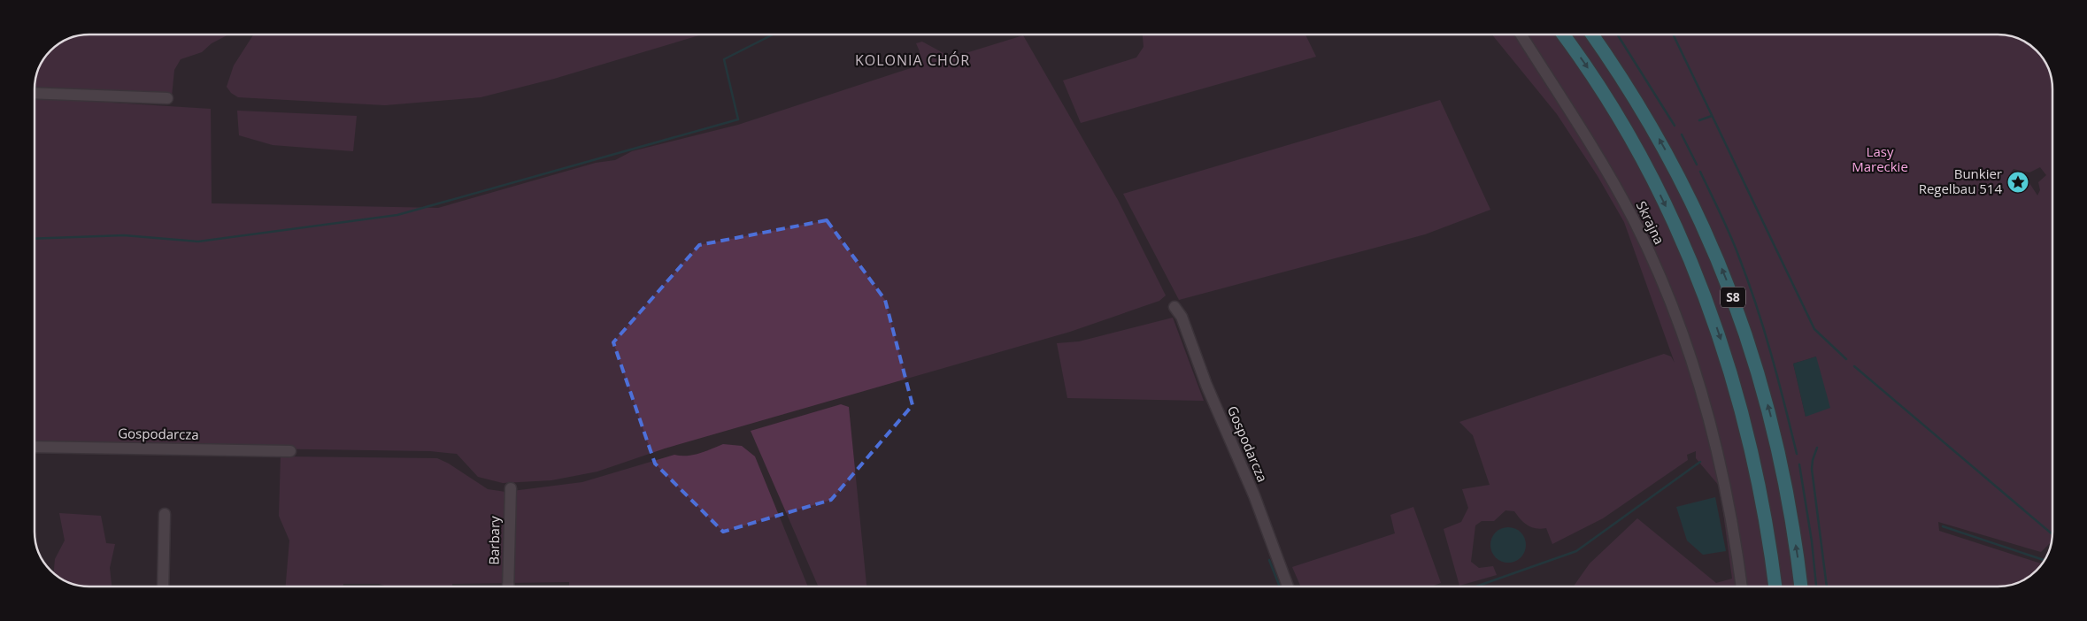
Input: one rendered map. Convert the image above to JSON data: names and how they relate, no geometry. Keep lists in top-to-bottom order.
{
  "streets": {
    "highway": ["S8"],
    "street": ["Skrajna", "Gospodarcza", "Barbary"]
  },
  "districts": ["KOLONIA CHÓR"],
  "parks": ["Lasy Mareckie"],
  "places": {
    "place": ["Bunkier Regelbau 514"]
  }
}
